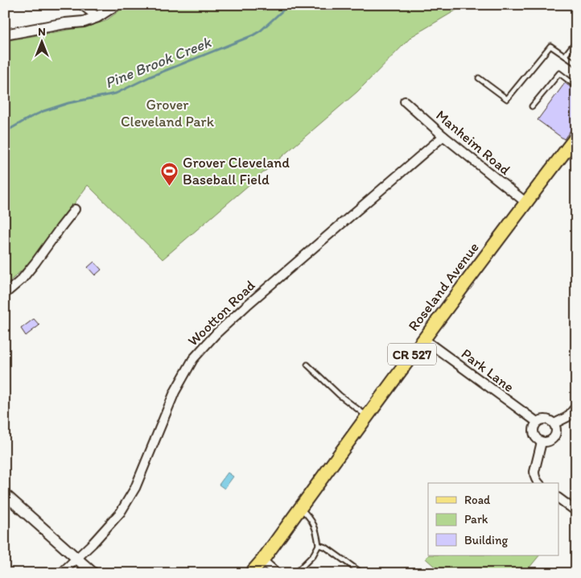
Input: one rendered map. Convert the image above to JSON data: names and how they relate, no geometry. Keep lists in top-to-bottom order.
{
  "streets": {
    "main road": ["Roseland Avenue", "CR 527"],
    "street": ["Manheim Road", "Wootton Road", "Park Lane"]
  },
  "crossings": [
    ["Manheim Road", "Roseland Avenue"],
    ["Manheim Road", "Wootton Road"],
    ["Roseland Avenue", "Park Lane"]
  ],
  "water": ["Pine Brook Creek"],
  "parks": ["Grover Cleveland Park"],
  "places": {
    "sports": ["Grover Cleveland Baseball Field"]
  },
  "legend": ["Road", "Park", "Building"],
  "north": "top"
}
